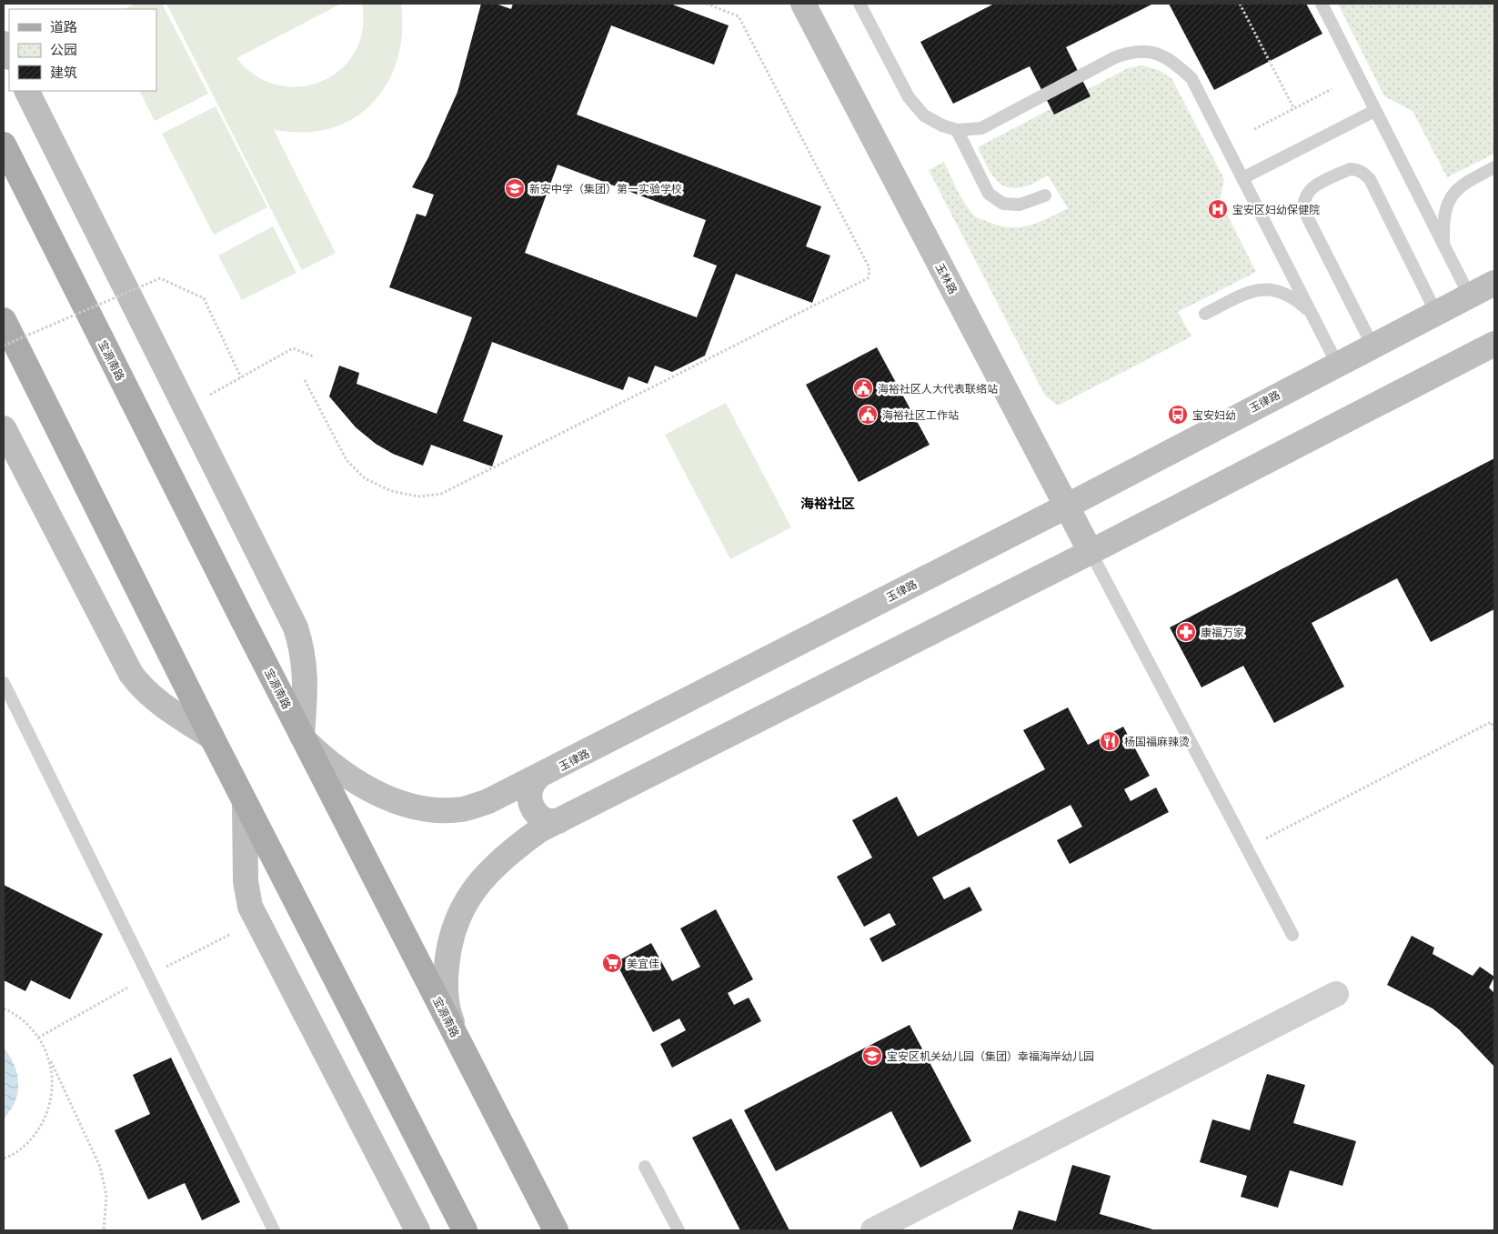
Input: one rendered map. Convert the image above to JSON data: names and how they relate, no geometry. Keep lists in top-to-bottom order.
{
  "streets": {
    "main road": ["玉林路", "宝源南路", "玉律路"]
  },
  "crossings": [
    ["玉林路", "玉律路"],
    ["宝源南路", "玉律路"]
  ],
  "districts": ["海裕社区"],
  "places": {
    "school or university": ["新安中学（集团）第一实验学校", "宝安区机关幼儿园（集团）幸福海岸幼儿园"],
    "hospital": ["宝安区妇幼保健院"],
    "public building": ["海裕社区人大代表联络站", "海裕社区工作站"],
    "bus stop": ["宝安妇幼"],
    "pharmacy": ["康福万家"],
    "restaurant": ["杨国福麻辣烫"],
    "supermarket": ["美宜佳"]
  },
  "legend": ["道路", "公园", "建筑"]
}
